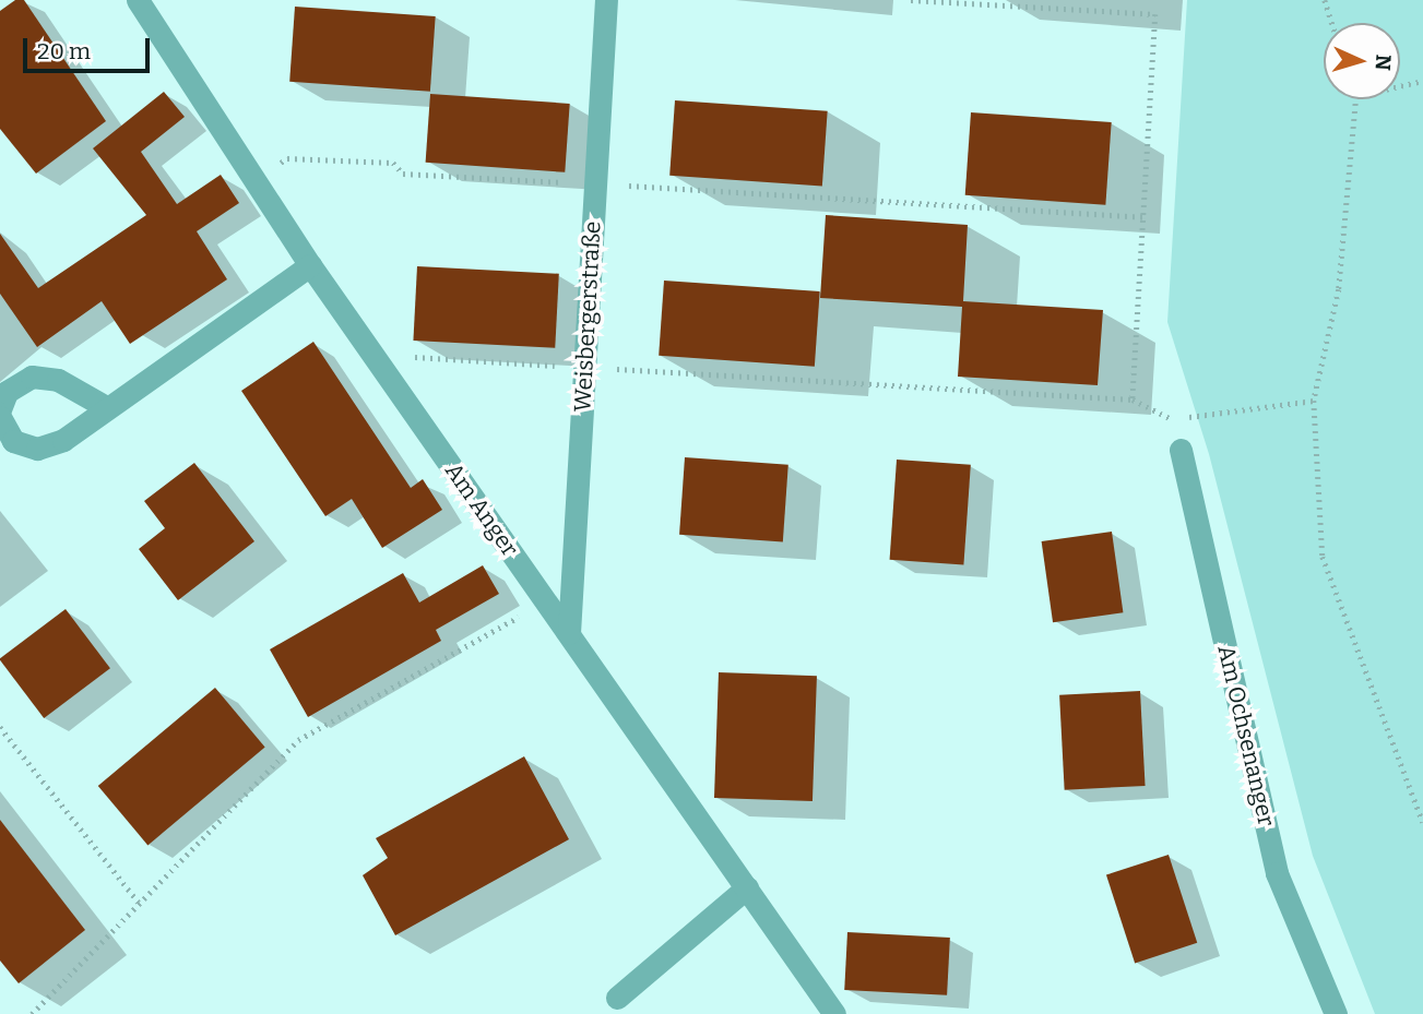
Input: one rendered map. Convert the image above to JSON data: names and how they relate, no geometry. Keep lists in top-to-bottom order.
{
  "streets": {
    "street": ["Weisbergerstraße", "Am Anger", "Am Ochsenanger"]
  },
  "crossings": [
    ["Weisbergerstraße", "Am Anger"]
  ],
  "scale_bar": "20 m",
  "north": "right"
}
